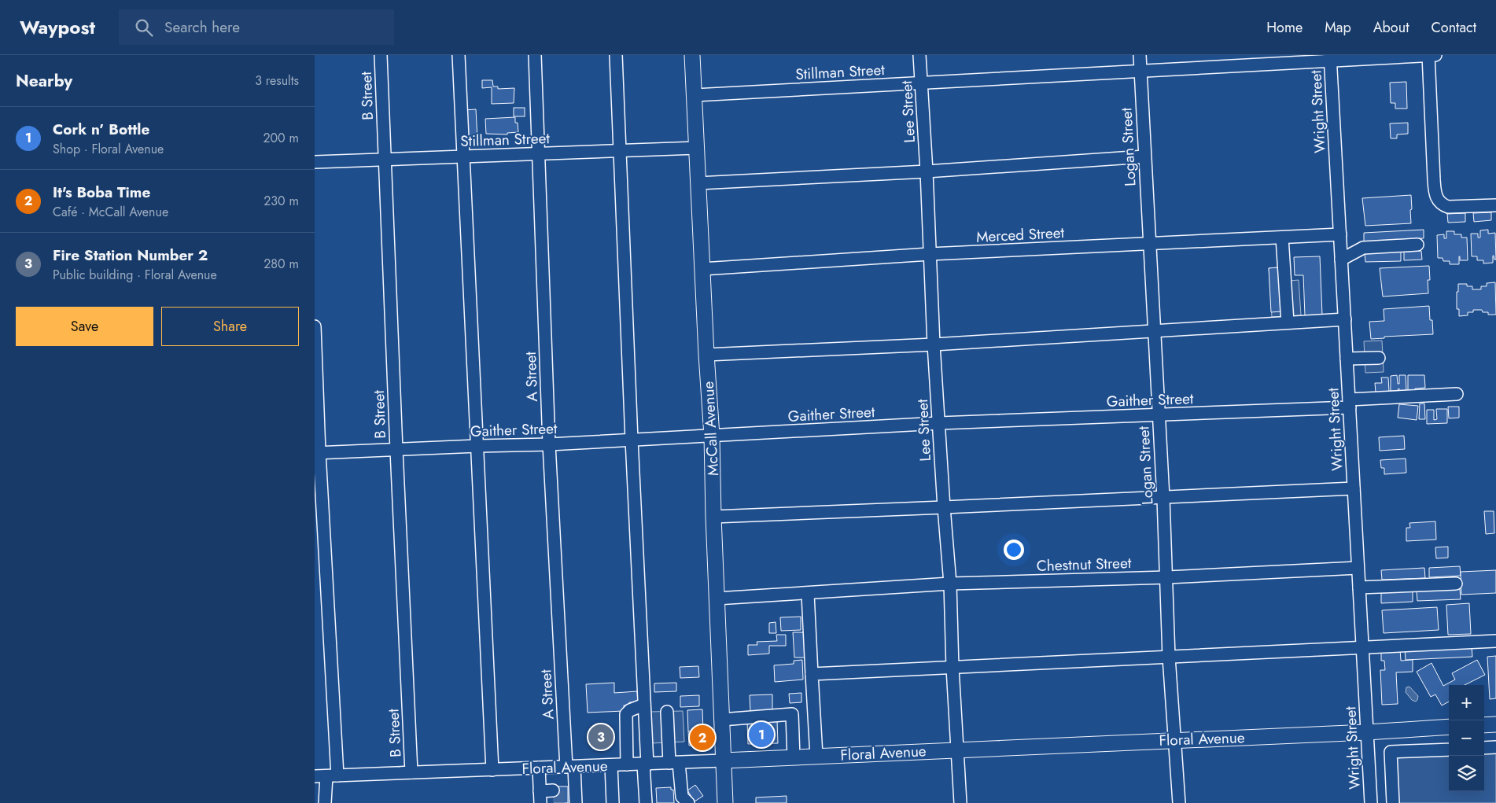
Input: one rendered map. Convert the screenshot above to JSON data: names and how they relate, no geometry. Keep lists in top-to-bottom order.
{
  "streets": {
    "main road": ["McCall Avenue", "Floral Avenue"],
    "street": [
      "Stillman Street",
      "B Street",
      "Lee Street",
      "Wright Street",
      "Logan Street",
      "Merced Street",
      "A Street",
      "Gaither Street",
      "Chestnut Street"
    ]
  },
  "crossings": [
    ["Stillman Street", "B Street"],
    ["Stillman Street", "Lee Street"],
    ["Stillman Street", "Wright Street"],
    ["Stillman Street", "Logan Street"],
    ["Stillman Street", "A Street"],
    ["Stillman Street", "McCall Avenue"],
    ["B Street", "Gaither Street"],
    ["B Street", "Floral Avenue"],
    ["Lee Street", "Merced Street"],
    ["Lee Street", "Gaither Street"],
    ["Lee Street", "Chestnut Street"],
    ["Lee Street", "Floral Avenue"],
    ["Wright Street", "Merced Street"],
    ["Wright Street", "Gaither Street"],
    ["Wright Street", "Chestnut Street"],
    ["Wright Street", "Floral Avenue"],
    ["Logan Street", "Merced Street"],
    ["Logan Street", "Gaither Street"],
    ["Logan Street", "Chestnut Street"],
    ["Logan Street", "Floral Avenue"],
    ["Merced Street", "McCall Avenue"],
    ["A Street", "Gaither Street"],
    ["A Street", "Floral Avenue"],
    ["Gaither Street", "McCall Avenue"],
    ["McCall Avenue", "Chestnut Street"],
    ["McCall Avenue", "Floral Avenue"]
  ],
  "page": {
    "header": "Waypost",
    "search": "Search here",
    "nav": [
      "Home",
      "Map",
      "About",
      "Contact"
    ],
    "heading": ["Nearby", "3 results"],
    "list": [
      {
        "mark": "1",
        "name": "Cork n’ Bottle",
        "note": "Shop · Floral Avenue",
        "value": "200 m"
      },
      {
        "mark": "2",
        "name": "It's Boba Time",
        "note": "Café · McCall Avenue",
        "value": "230 m"
      },
      {
        "mark": "3",
        "name": "Fire Station Number 2",
        "note": "Public building · Floral Avenue",
        "value": "280 m"
      }
    ],
    "buttons": ["Save", "Share"],
    "map_buttons": ["+", "−"],
    "pins": ["1", "3", "2"]
  }
}
